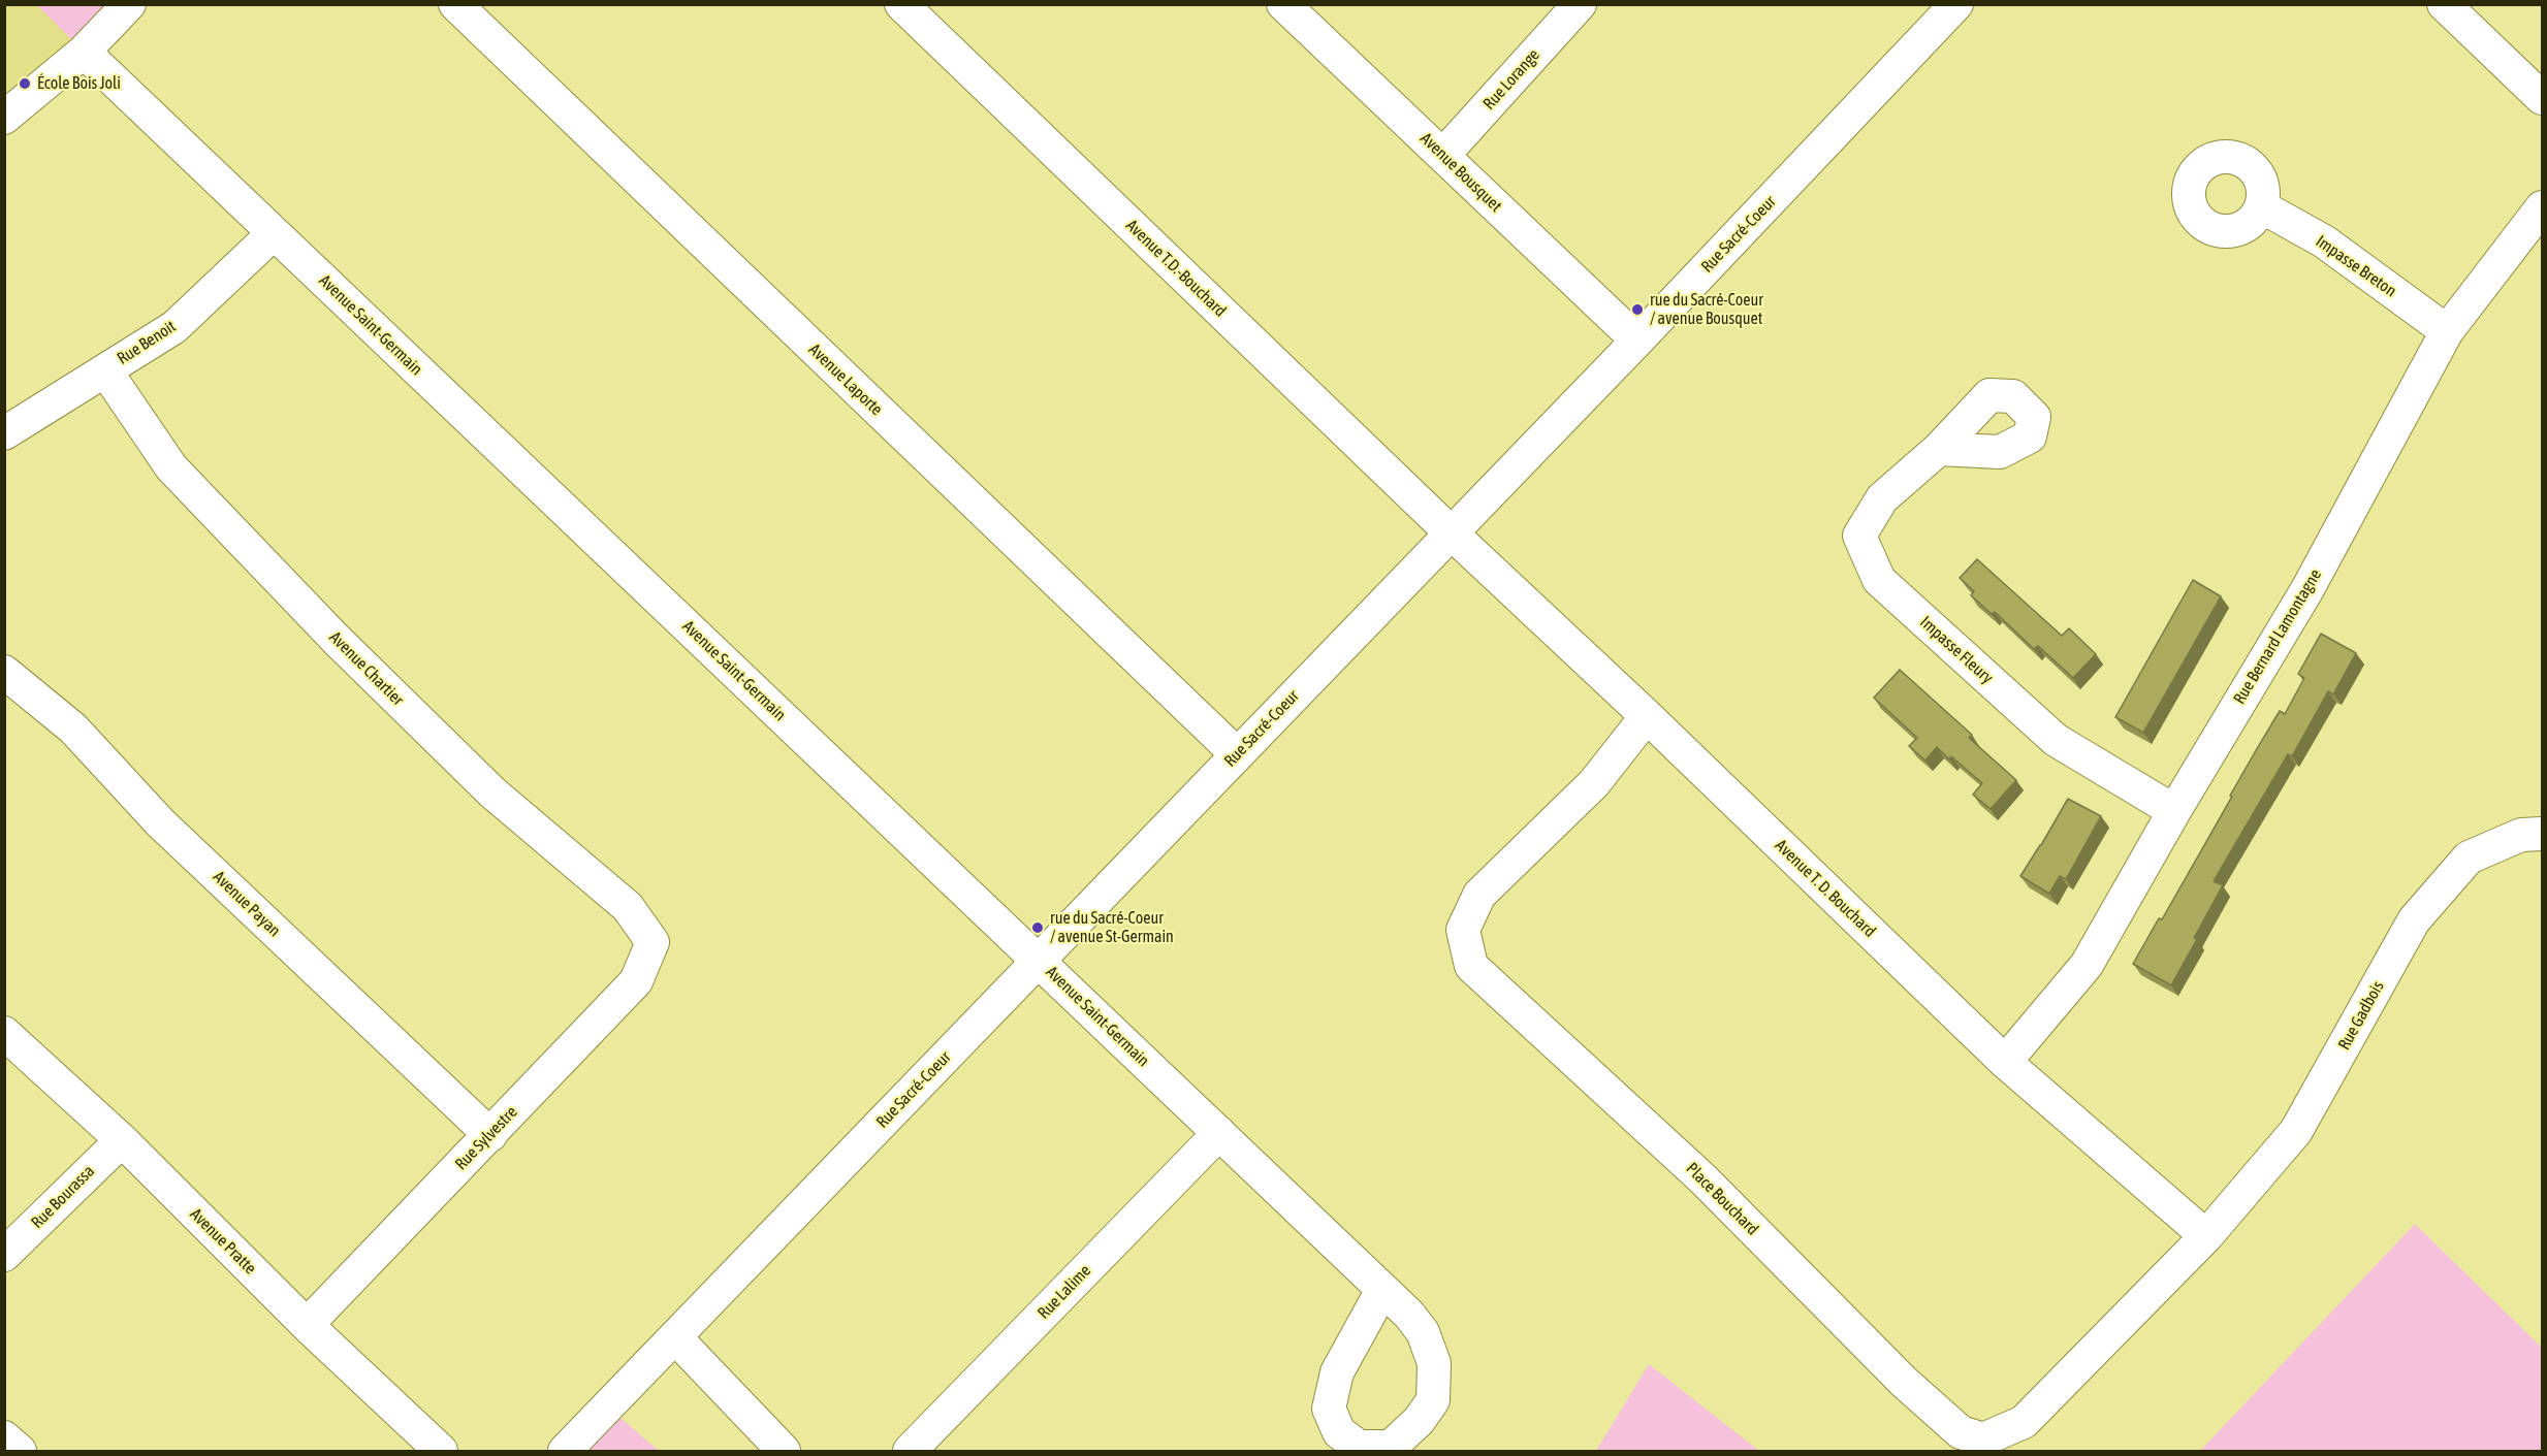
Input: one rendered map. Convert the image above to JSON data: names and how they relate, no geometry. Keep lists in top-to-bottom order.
{
  "streets": {
    "street": [
      "Rue Lorange",
      "Avenue Bousquet",
      "Rue Sacré-Coeur",
      "Impasse Breton",
      "Avenue T.D.-Bouchard",
      "Avenue Saint-Germain",
      "Rue Benoit",
      "Avenue Laporte",
      "Rue Bernard Lamontagne",
      "Impasse Fleury",
      "Avenue Chartier",
      "Avenue T. D. Bouchard",
      "Avenue Payan",
      "Rue Gadbois",
      "Rue Sylvestre",
      "Rue Bourassa",
      "Place Bouchard",
      "Avenue Pratte",
      "Rue Lalime"
    ]
  },
  "crossings": [
    ["Rue Lorange", "Avenue Bousquet"],
    ["Avenue Bousquet", "Rue Sacré-Coeur"],
    ["Rue Sacré-Coeur", "Avenue T.D.-Bouchard"],
    ["Rue Sacré-Coeur", "Avenue Saint-Germain"],
    ["Rue Sacré-Coeur", "Avenue Laporte"],
    ["Rue Sacré-Coeur", "Avenue T. D. Bouchard"],
    ["Impasse Breton", "Rue Bernard Lamontagne"],
    ["Avenue T.D.-Bouchard", "Avenue T. D. Bouchard"],
    ["Avenue Saint-Germain", "Rue Benoit"],
    ["Avenue Saint-Germain", "Rue Lalime"],
    ["Rue Benoit", "Avenue Chartier"],
    ["Rue Bernard Lamontagne", "Impasse Fleury"],
    ["Rue Bernard Lamontagne", "Avenue T. D. Bouchard"],
    ["Avenue Chartier", "Rue Sylvestre"],
    ["Avenue T. D. Bouchard", "Rue Gadbois"],
    ["Avenue T. D. Bouchard", "Place Bouchard"],
    ["Avenue Payan", "Rue Sylvestre"],
    ["Rue Gadbois", "Place Bouchard"],
    ["Rue Sylvestre", "Avenue Pratte"],
    ["Rue Bourassa", "Avenue Pratte"]
  ],
  "places": ["École Bois Joli", "rue du Sacré-Coeur / avenue Bousquet", "rue du Sacré-Coeur / avenue St-Germain"]
}
